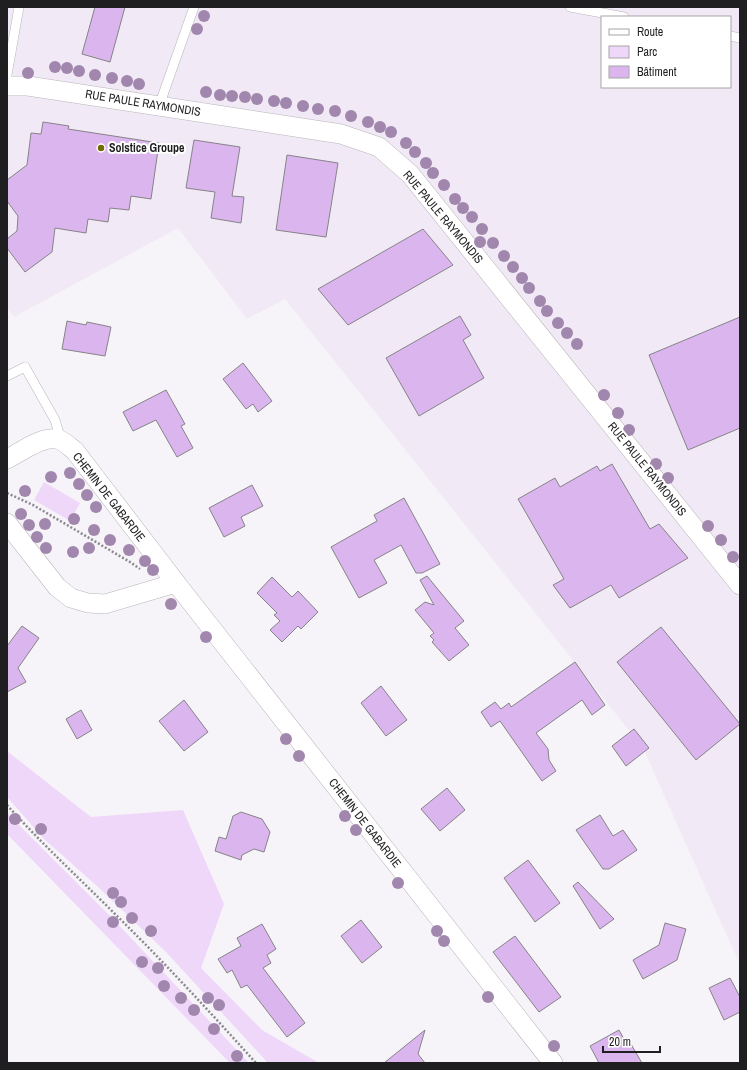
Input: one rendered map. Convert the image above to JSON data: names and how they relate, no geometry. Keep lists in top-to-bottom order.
{
  "streets": {
    "street": ["RUE PAULE RAYMONDIS", "CHEMIN DE GABARDIE"]
  },
  "places": ["Solstice Groupe"],
  "legend": ["Route", "Parc", "Bâtiment"],
  "scale_bar": "20 m"
}
